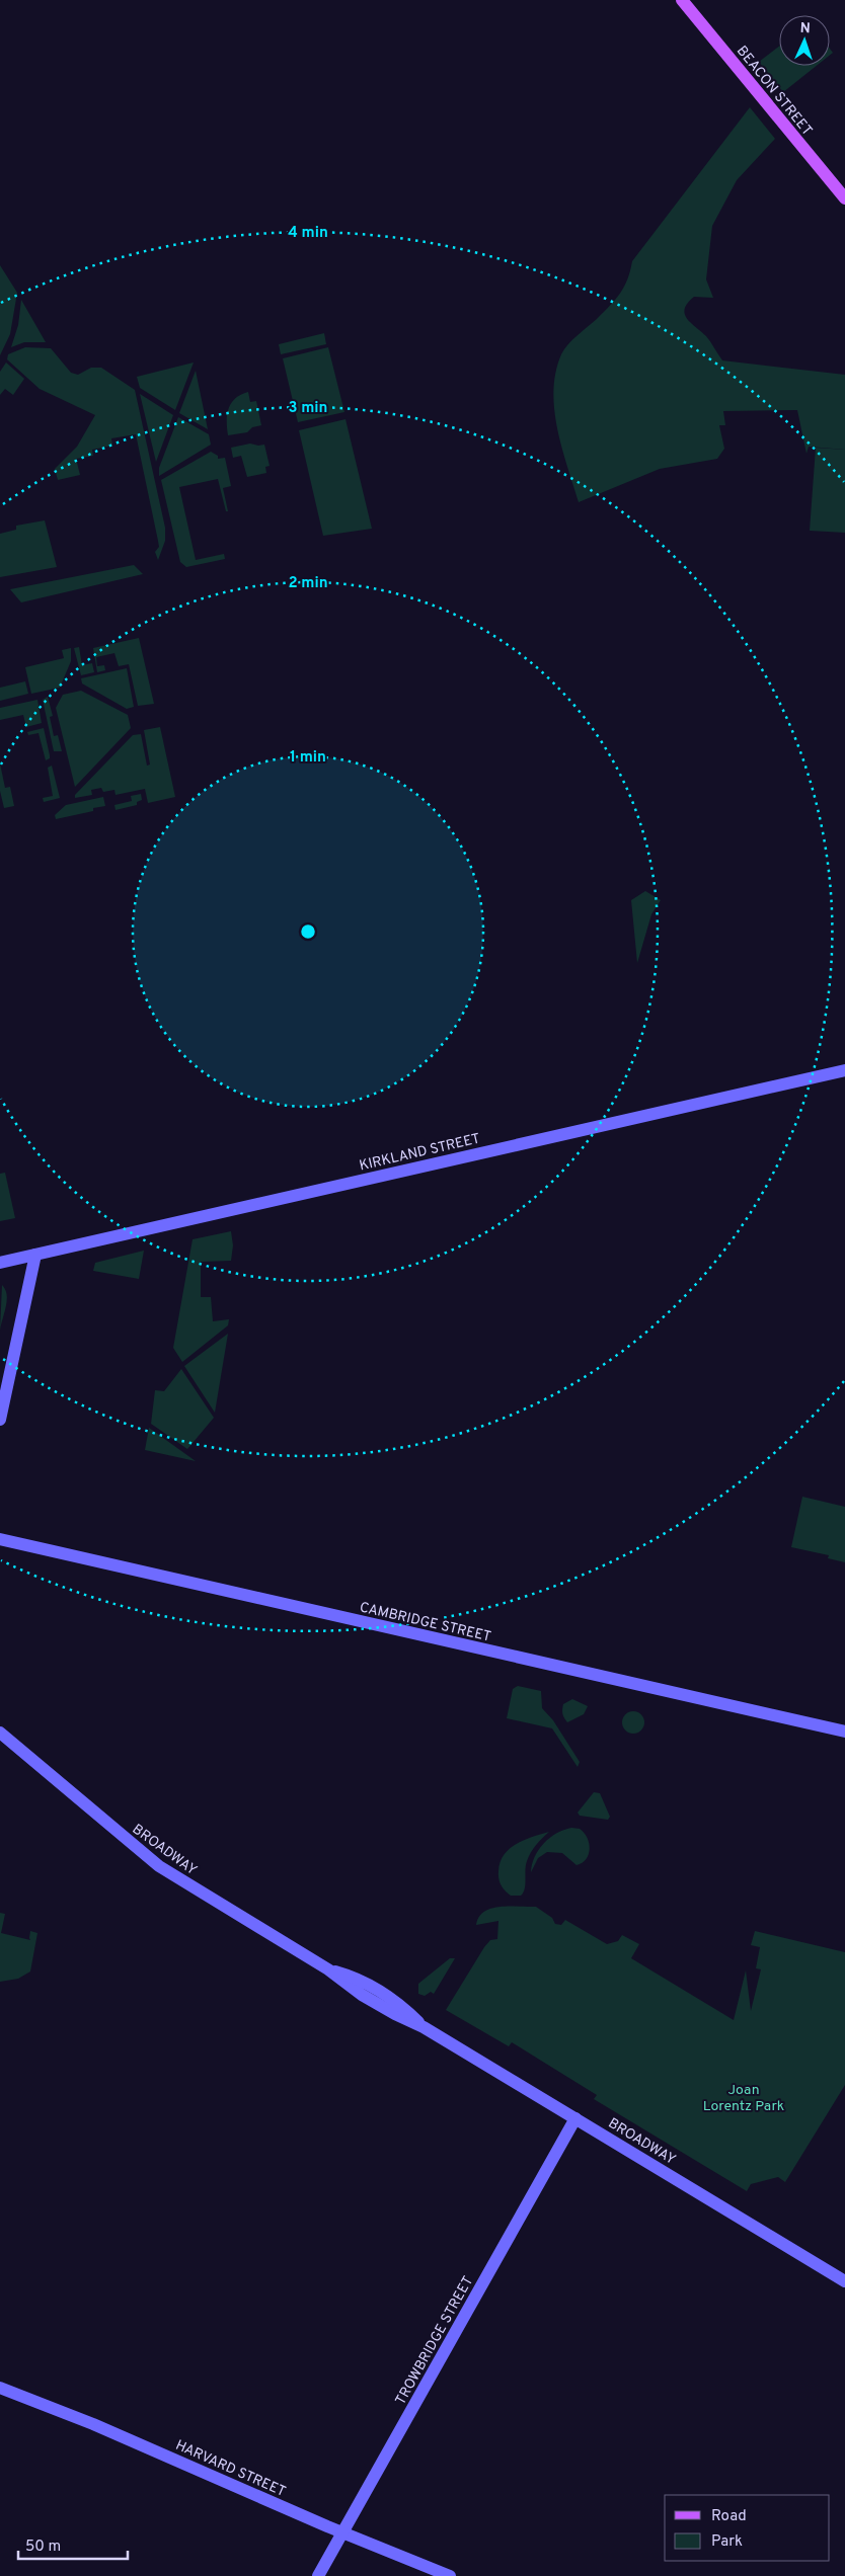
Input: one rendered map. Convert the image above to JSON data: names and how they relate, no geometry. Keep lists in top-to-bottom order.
{
  "streets": {
    "main road": [
      "BEACON STREET",
      "KIRKLAND STREET",
      "CAMBRIDGE STREET",
      "BROADWAY",
      "TROWBRIDGE STREET",
      "HARVARD STREET"
    ]
  },
  "crossings": [
    ["BROADWAY", "TROWBRIDGE STREET"],
    ["TROWBRIDGE STREET", "HARVARD STREET"]
  ],
  "parks": ["Joan Lorentz Park"],
  "legend": ["Road", "Park"],
  "scale_bar": "50 m",
  "north": "top",
  "rings": [
    "4 min",
    "3 min",
    "2 min",
    "1 min"
  ]
}
